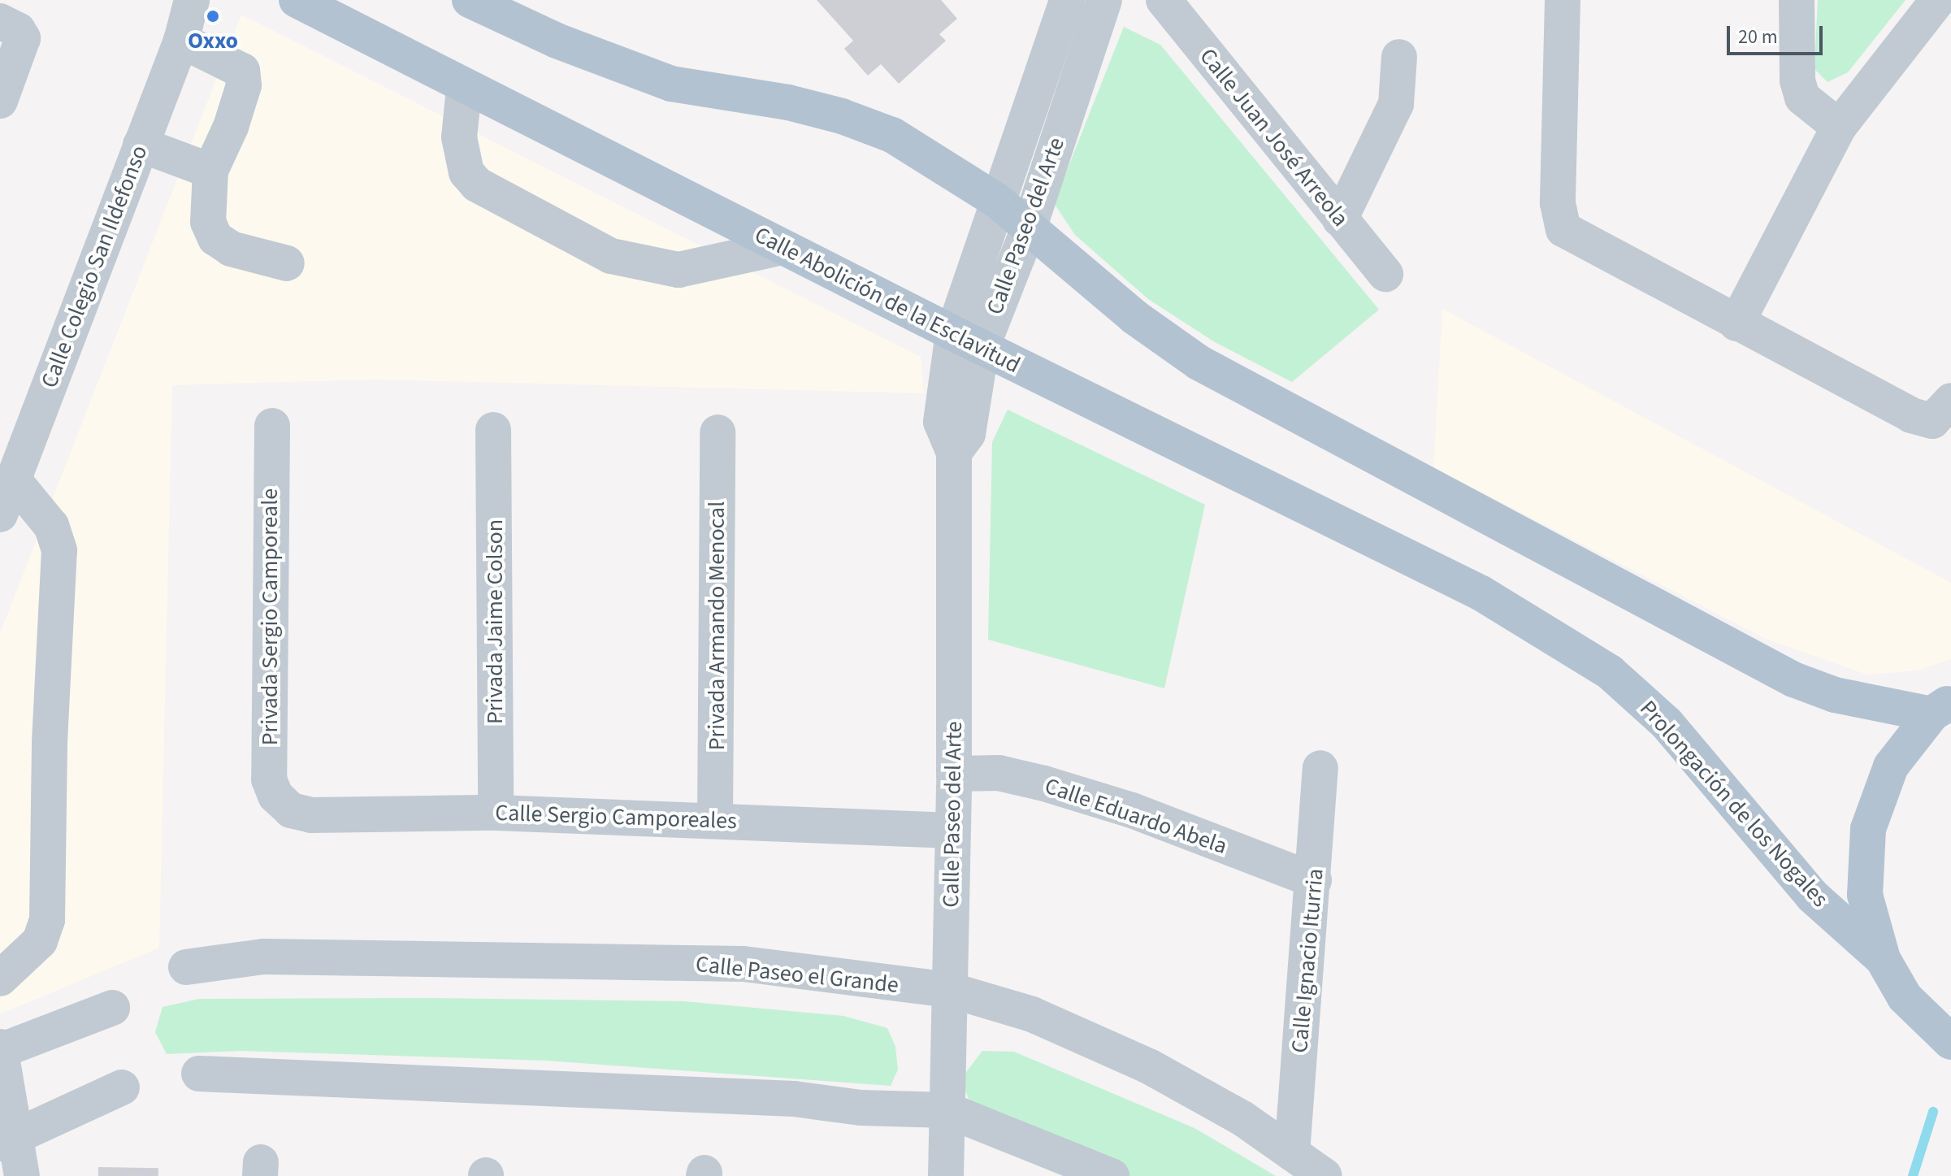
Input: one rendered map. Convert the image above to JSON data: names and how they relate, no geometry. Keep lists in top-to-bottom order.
{
  "streets": {
    "main road": ["Calle Abolición de la Esclavitud", "Prolongación de los Nogales"],
    "street": [
      "Calle Juan José Arreola",
      "Calle Paseo del Arte",
      "Calle Colegio San Ildefonso",
      "Privada Sergio Camporeale",
      "Privada Jaime Colson",
      "Privada Armando Menocal",
      "Calle Eduardo Abela",
      "Calle Sergio Camporeales",
      "Calle Ignacio Iturria",
      "Calle Paseo el Grande"
    ]
  },
  "crossings": [
    ["Calle Paseo del Arte", "Calle Abolición de la Esclavitud"],
    ["Calle Paseo del Arte", "Prolongación de los Nogales"],
    ["Calle Paseo del Arte", "Calle Eduardo Abela"],
    ["Calle Paseo del Arte", "Calle Sergio Camporeales"],
    ["Calle Paseo del Arte", "Calle Paseo el Grande"],
    ["Calle Abolición de la Esclavitud", "Prolongación de los Nogales"],
    ["Privada Sergio Camporeale", "Calle Sergio Camporeales"],
    ["Privada Jaime Colson", "Calle Sergio Camporeales"],
    ["Privada Armando Menocal", "Calle Sergio Camporeales"],
    ["Calle Eduardo Abela", "Calle Ignacio Iturria"],
    ["Calle Ignacio Iturria", "Calle Paseo el Grande"]
  ],
  "places": ["Oxxo"],
  "scale_bar": "20 m"
}
